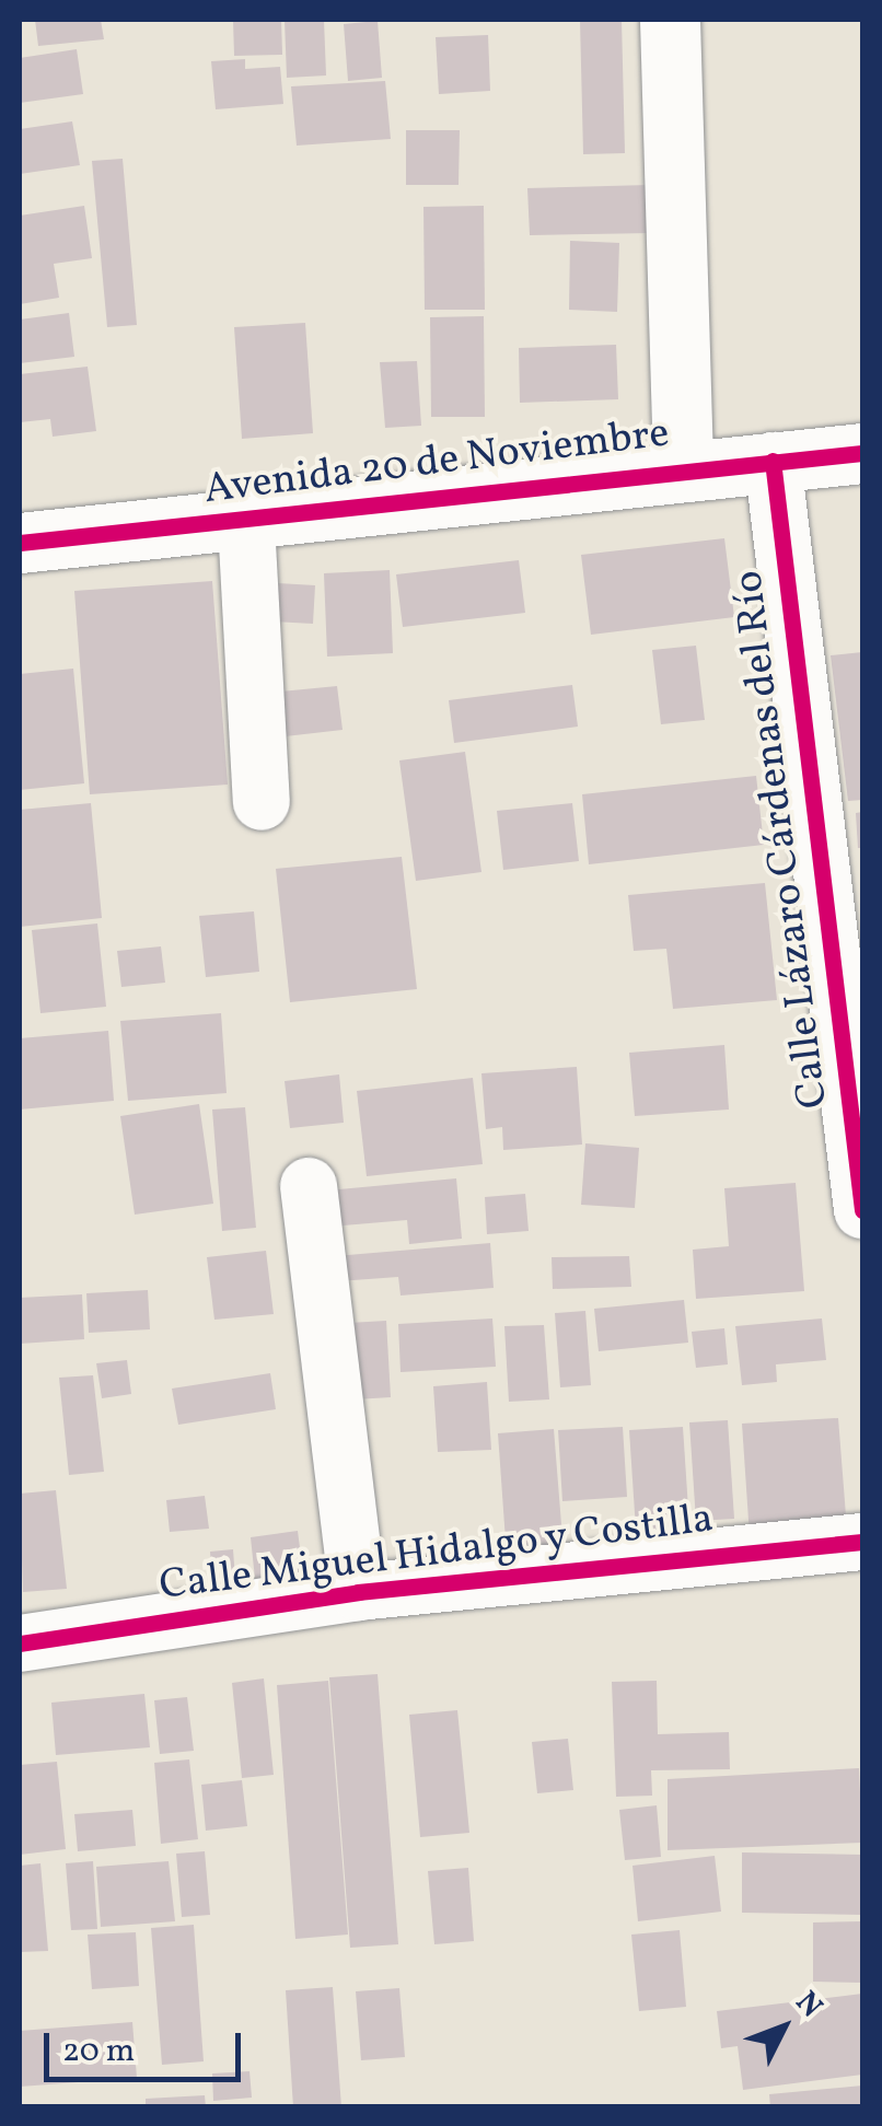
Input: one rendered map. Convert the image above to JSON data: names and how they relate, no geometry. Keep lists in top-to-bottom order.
{
  "streets": {
    "street": ["Avenida 20 de Noviembre", "Calle Lázaro Cárdenas del Río", "Calle Miguel Hidalgo y Costilla"]
  },
  "crossings": [
    ["Avenida 20 de Noviembre", "Calle Lázaro Cárdenas del Río"]
  ],
  "scale_bar": "20 m",
  "north": "top right"
}
